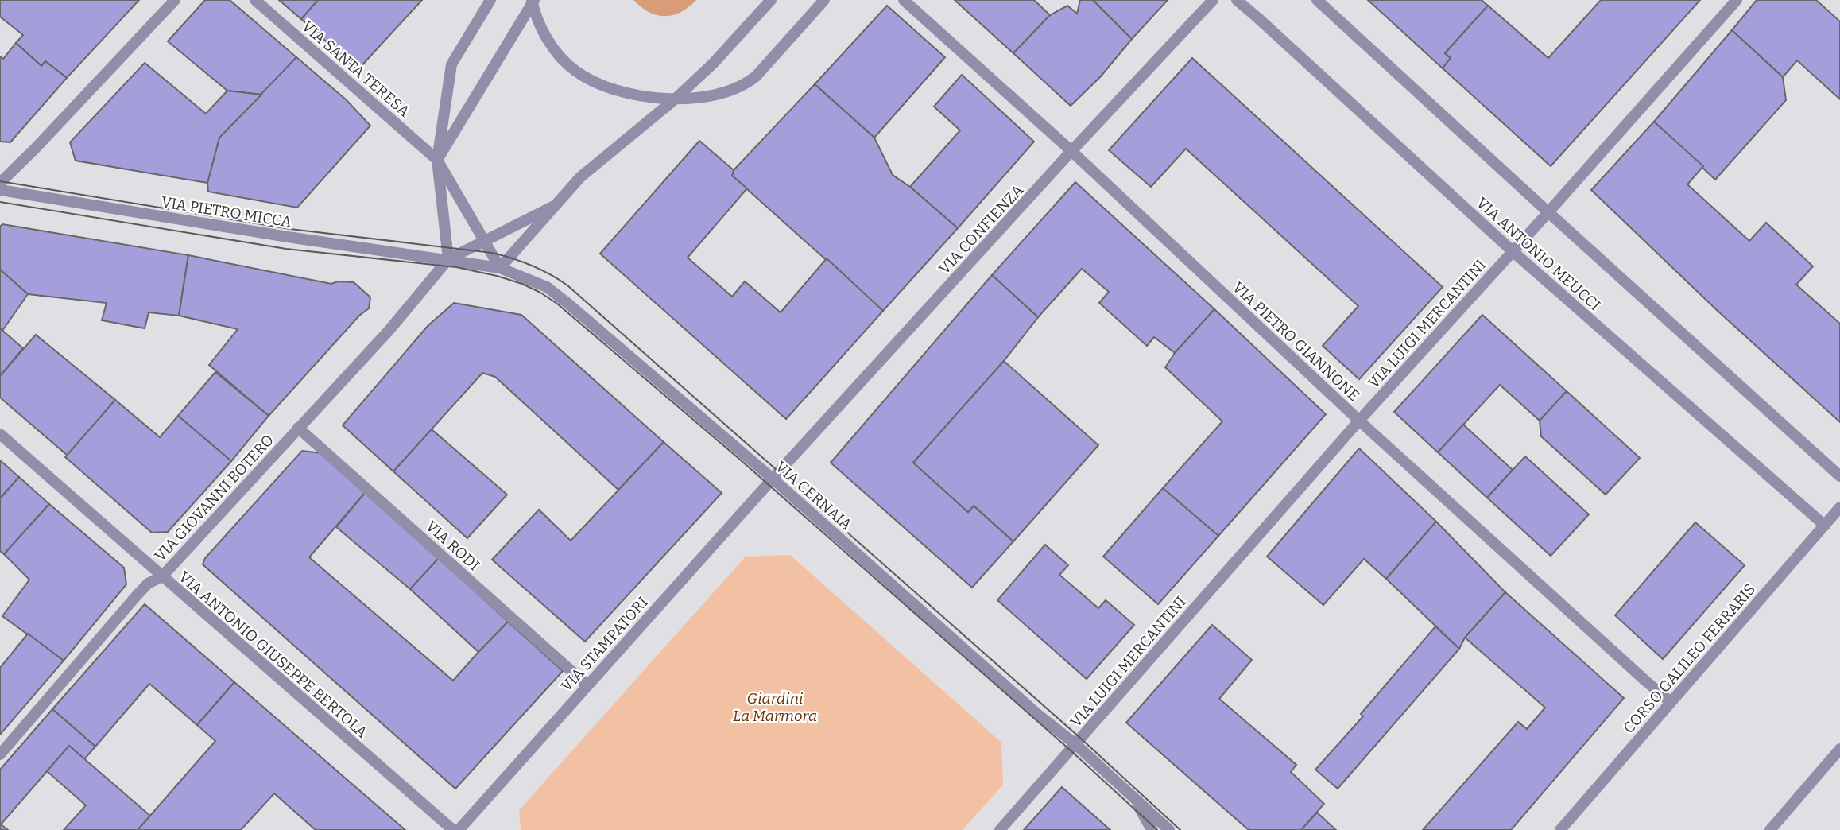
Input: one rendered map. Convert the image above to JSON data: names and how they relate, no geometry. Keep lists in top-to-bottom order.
{
  "streets": {
    "street": [
      "VIA SANTA TERESA",
      "VIA PIETRO MICCA",
      "VIA CONFIENZA",
      "VIA ANTONIO MEUCCI",
      "VIA LUIGI MERCANTINI",
      "VIA PIETRO GIANNONE",
      "VIA CERNAIA",
      "VIA GIOVANNI BOTERO",
      "VIA RODI",
      "VIA STAMPATORI",
      "VIA ANTONIO GIUSEPPE BERTOLA",
      "CORSO GALILEO FERRARIS"
    ]
  },
  "crossings": [
    ["VIA SANTA TERESA", "VIA CERNAIA"],
    ["VIA PIETRO MICCA", "VIA CERNAIA"],
    ["VIA PIETRO MICCA", "VIA GIOVANNI BOTERO"],
    ["VIA CONFIENZA", "VIA PIETRO GIANNONE"],
    ["VIA CONFIENZA", "VIA CERNAIA"],
    ["VIA CONFIENZA", "VIA STAMPATORI"],
    ["VIA ANTONIO MEUCCI", "VIA LUIGI MERCANTINI"],
    ["VIA ANTONIO MEUCCI", "CORSO GALILEO FERRARIS"],
    ["VIA LUIGI MERCANTINI", "VIA PIETRO GIANNONE"],
    ["VIA LUIGI MERCANTINI", "VIA CERNAIA"],
    ["VIA PIETRO GIANNONE", "CORSO GALILEO FERRARIS"],
    ["VIA CERNAIA", "VIA GIOVANNI BOTERO"],
    ["VIA CERNAIA", "VIA STAMPATORI"],
    ["VIA GIOVANNI BOTERO", "VIA RODI"],
    ["VIA GIOVANNI BOTERO", "VIA ANTONIO GIUSEPPE BERTOLA"],
    ["VIA RODI", "VIA STAMPATORI"]
  ],
  "parks": ["Giardini La Marmora"]
}
